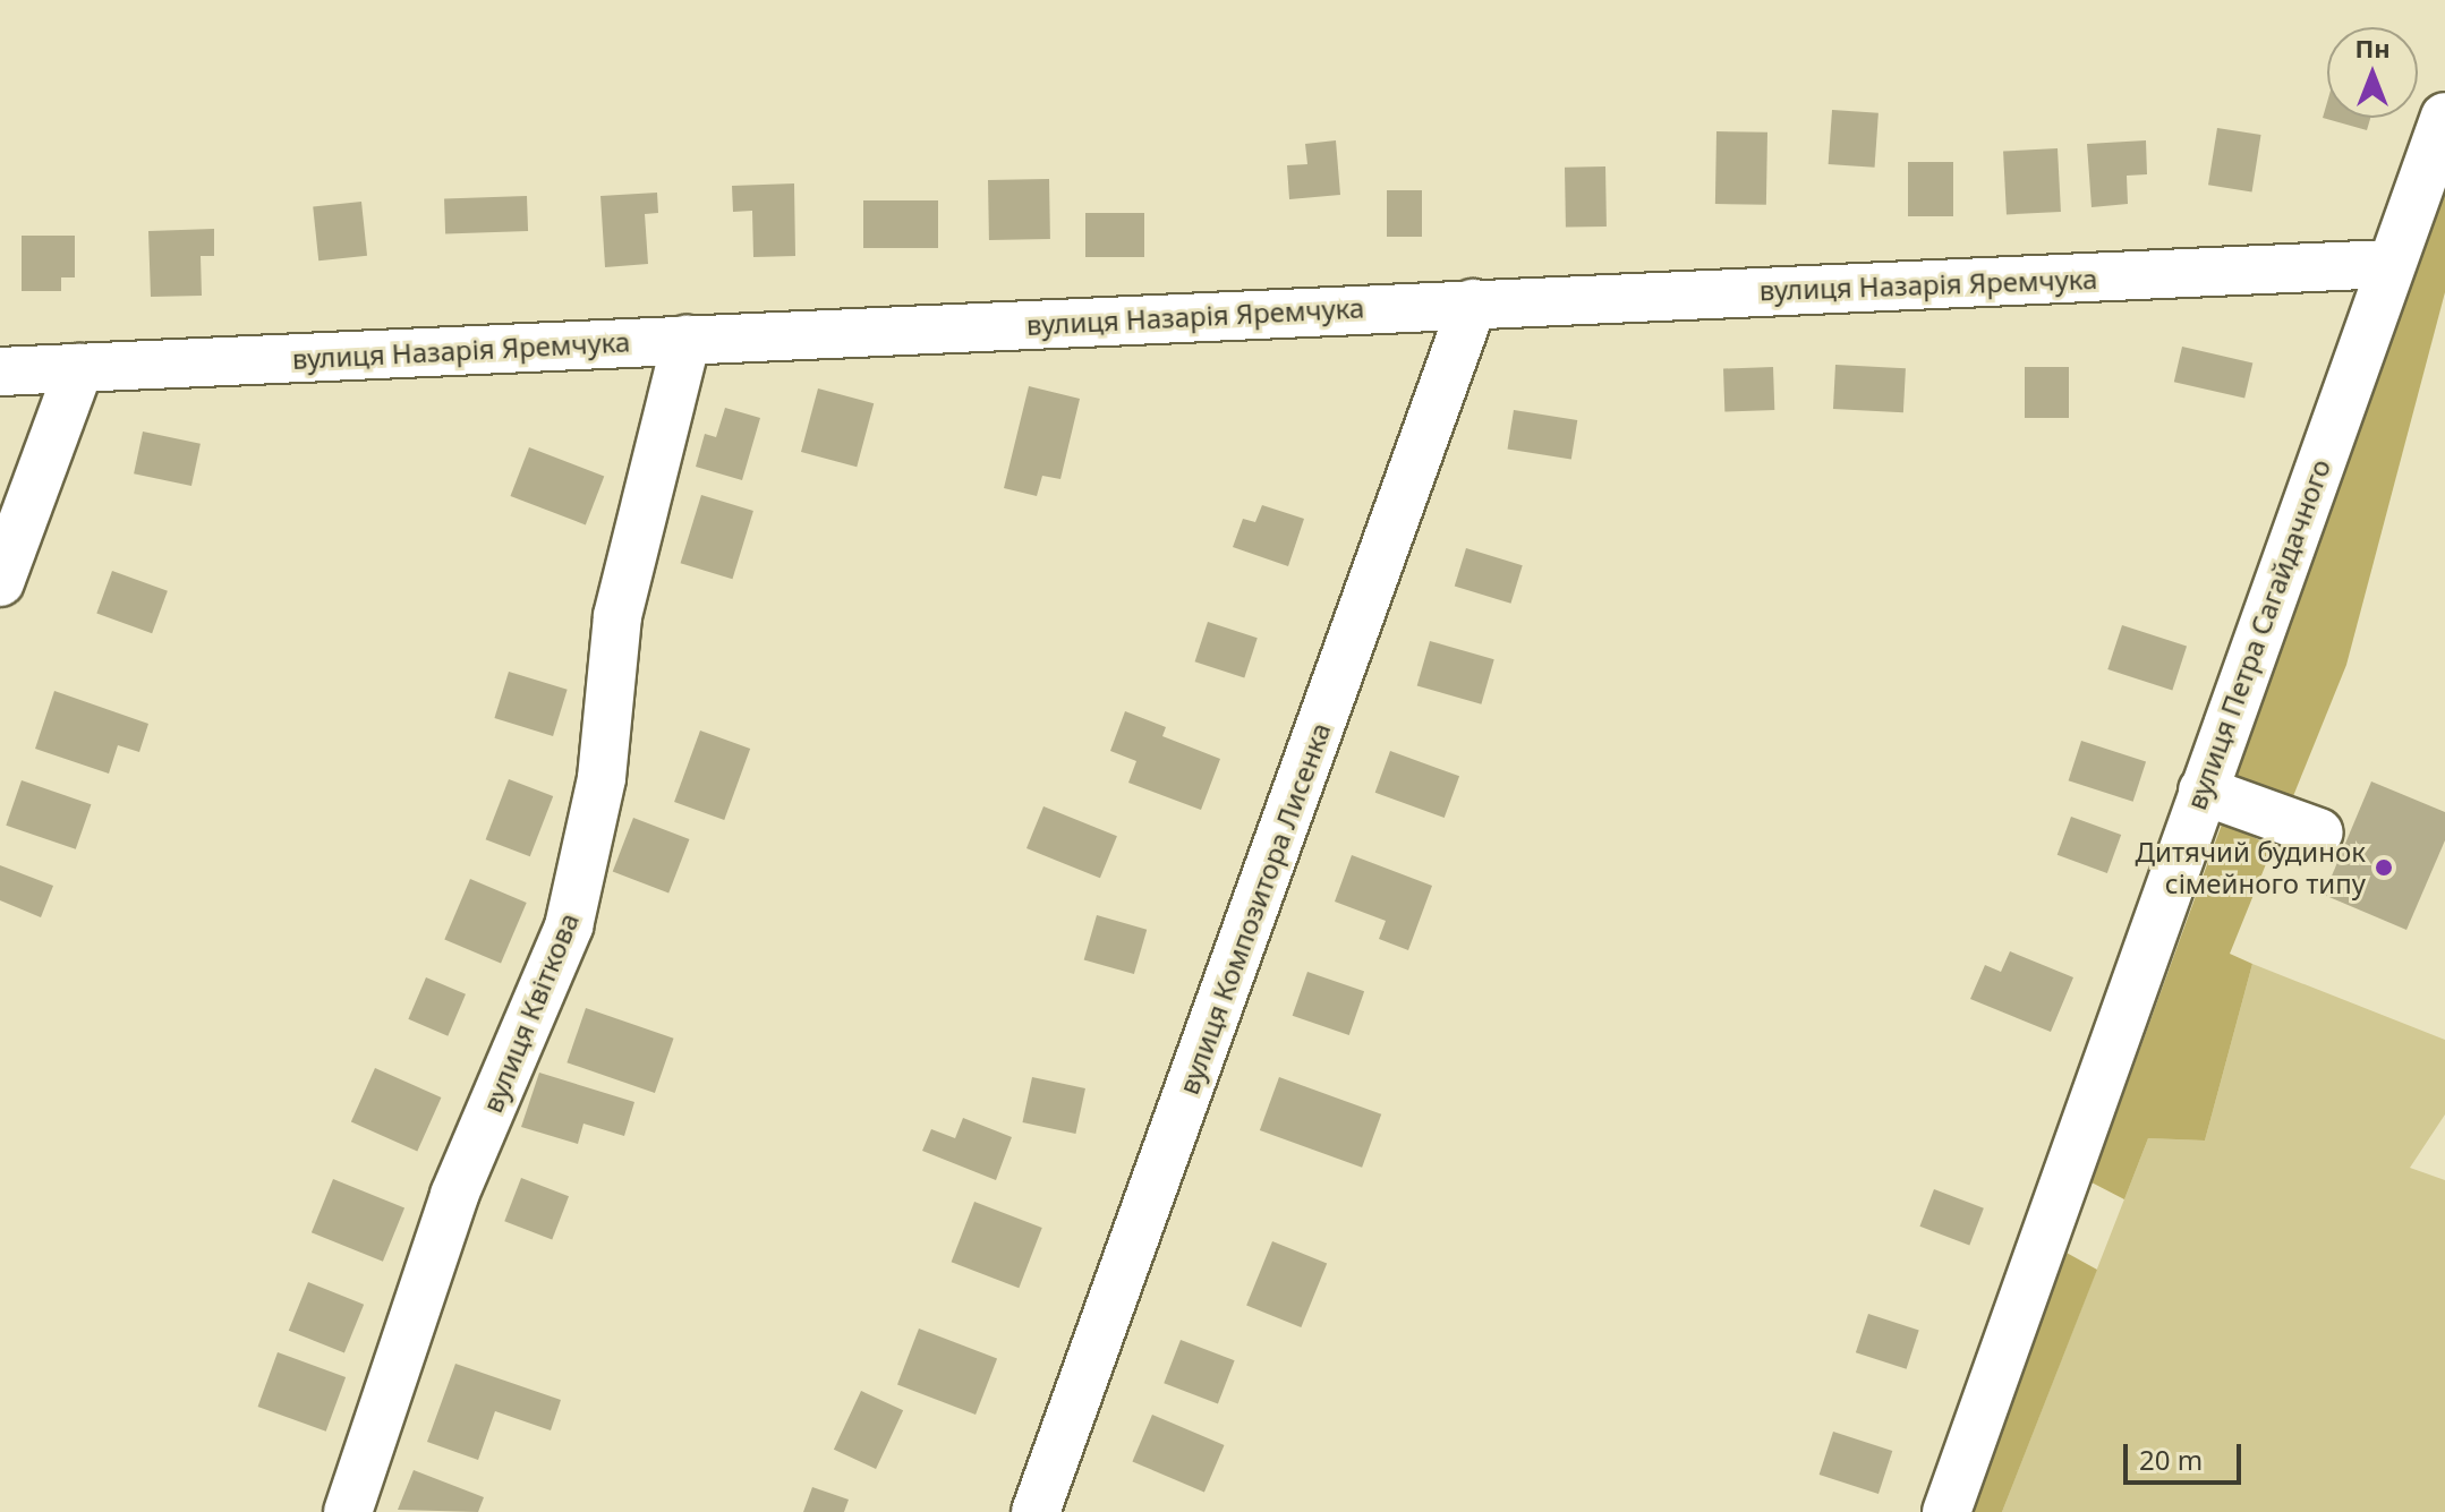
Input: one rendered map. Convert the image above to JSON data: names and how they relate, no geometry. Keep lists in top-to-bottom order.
{
  "streets": {
    "street": [
      "вулиця Назарія Яремчука",
      "вулиця Петра Сагайдачного",
      "вулиця Композитора Лисенка",
      "вулиця Квіткова"
    ]
  },
  "crossings": [
    ["вулиця Назарія Яремчука", "вулиця Петра Сагайдачного"],
    ["вулиця Назарія Яремчука", "вулиця Композитора Лисенка"],
    ["вулиця Назарія Яремчука", "вулиця Квіткова"]
  ],
  "places": ["Дитячий будинок сімейного типу"],
  "scale_bar": "20 m",
  "north": "top"
}
